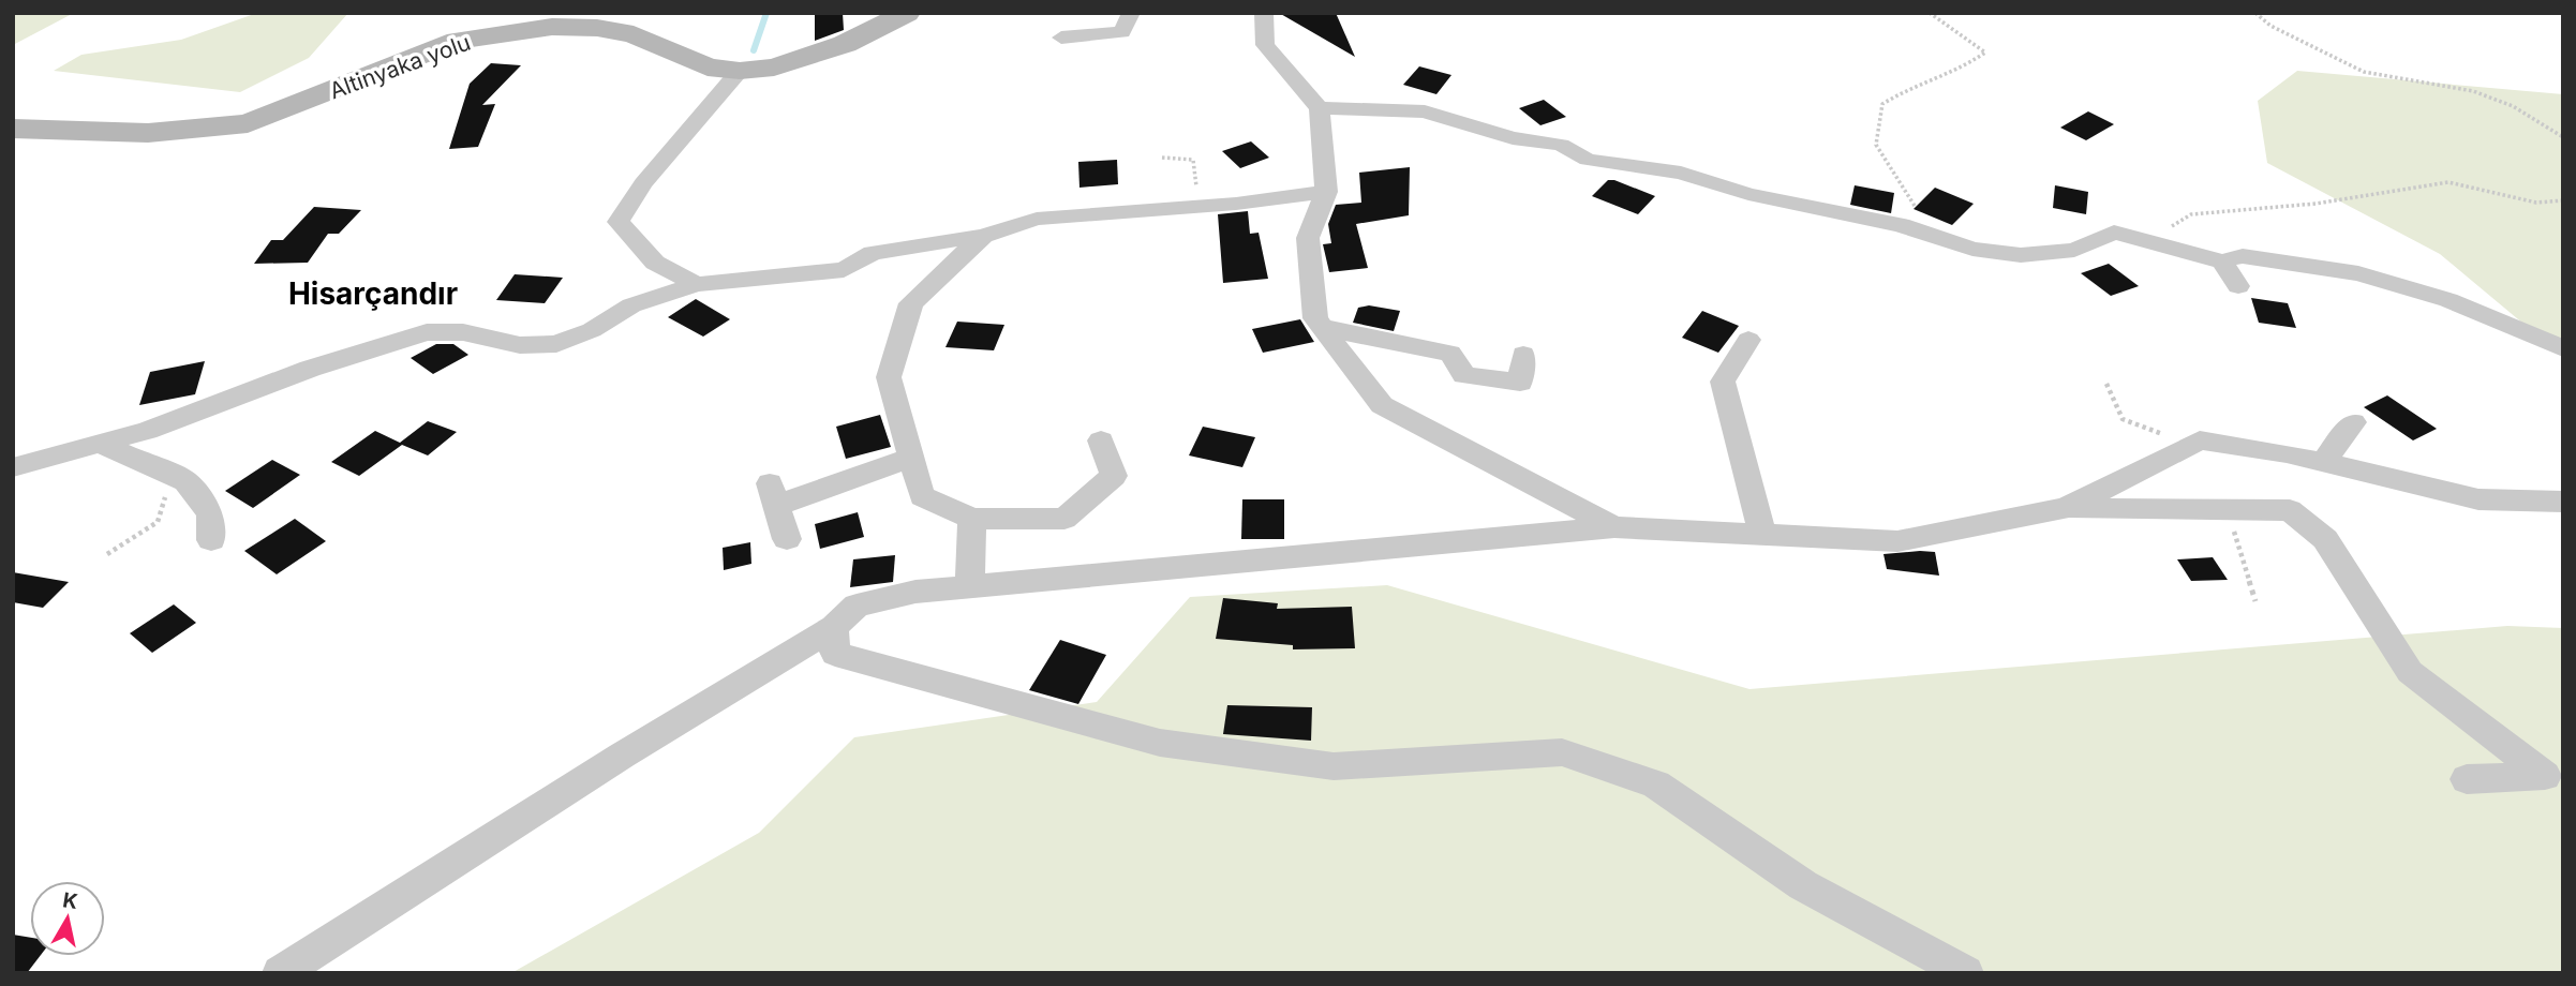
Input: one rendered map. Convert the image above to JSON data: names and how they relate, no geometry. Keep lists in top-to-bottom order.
{
  "streets": {
    "main road": ["Altinyaka yolu"]
  },
  "districts": ["Hisarçandır"],
  "north": "top"
}
